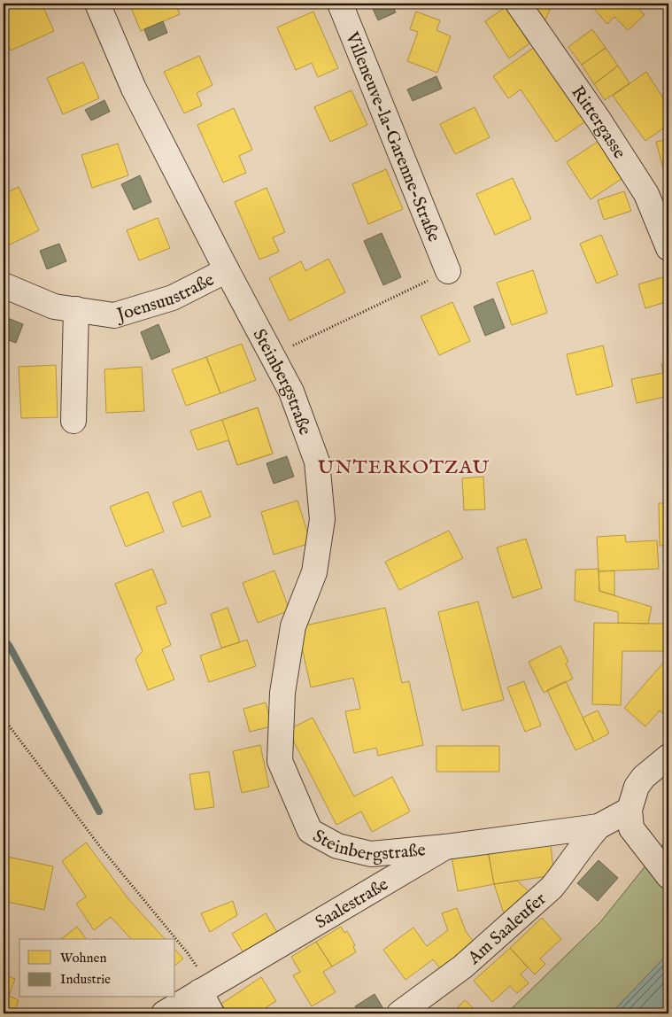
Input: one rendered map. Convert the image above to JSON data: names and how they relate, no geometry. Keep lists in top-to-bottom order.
{
  "streets": {
    "street": [
      "Rittergasse",
      "Villeneuve-la-Garenne-Straße",
      "Joensuustraße",
      "Steinbergstraße",
      "Saalestraße",
      "Am Saaleufer"
    ]
  },
  "crossings": [
    ["Joensuustraße", "Steinbergstraße"],
    ["Steinbergstraße", "Saalestraße"],
    ["Saalestraße", "Am Saaleufer"]
  ],
  "districts": ["UNTERKOTZAU"],
  "legend": ["Wohnen", "Industrie"]
}
